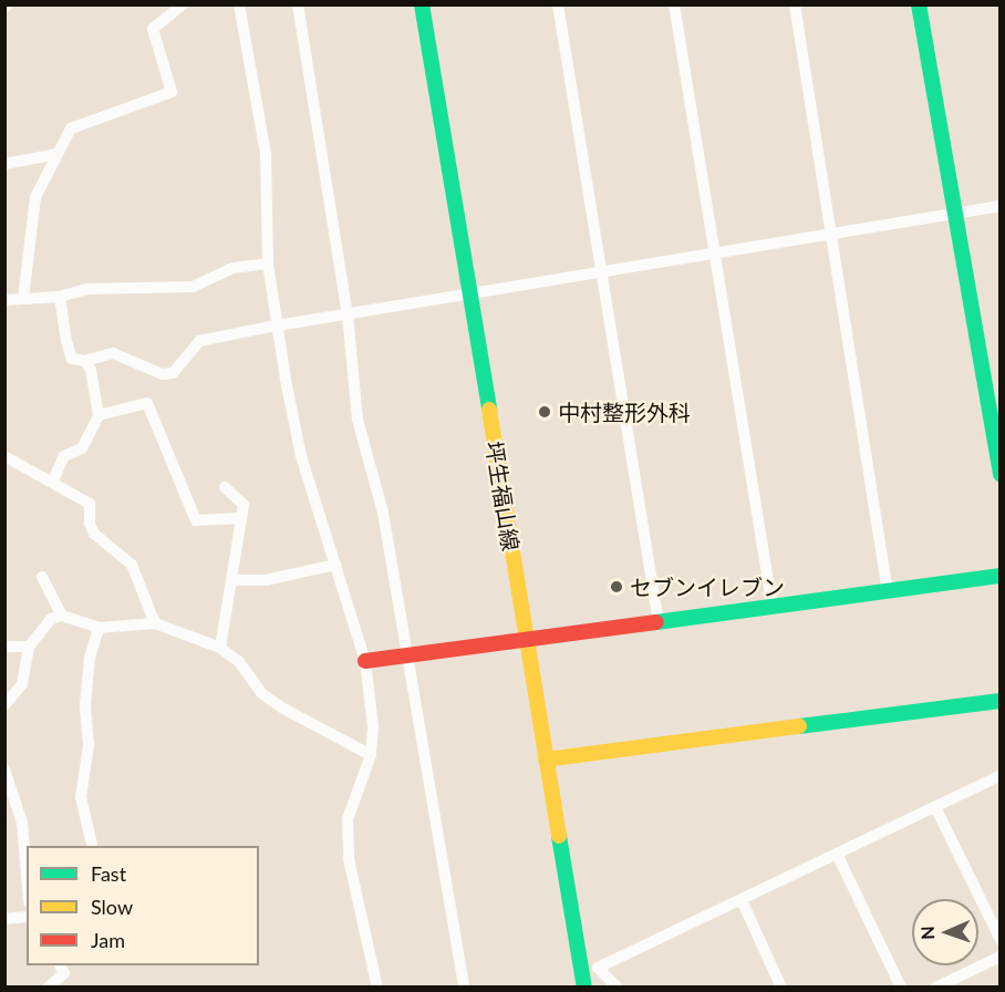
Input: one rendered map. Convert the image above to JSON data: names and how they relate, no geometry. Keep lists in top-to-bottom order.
{
  "streets": {
    "street": ["坪生福山線"]
  },
  "places": ["中村整形外科", "セブンイレブン"],
  "legend": ["Fast", "Slow", "Jam"],
  "north": "left"
}
